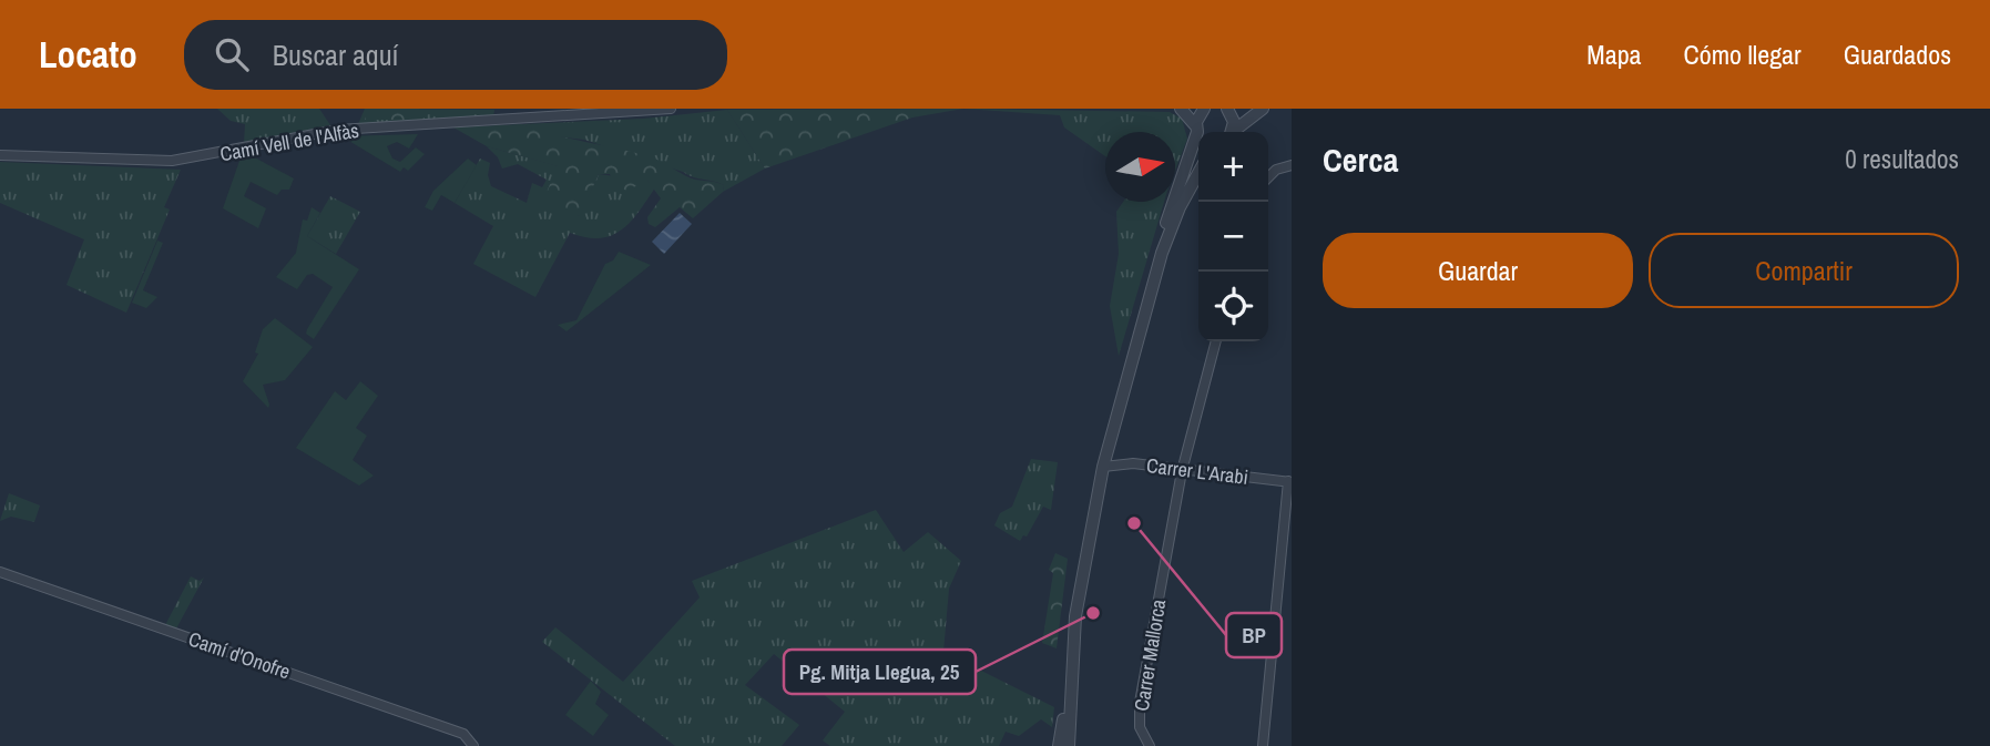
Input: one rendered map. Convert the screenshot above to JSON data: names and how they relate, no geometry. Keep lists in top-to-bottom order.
{
  "streets": {
    "street": [
      "Camí Vell de l'Alfàs",
      "Carrer L'Arabi",
      "Camí d'Onofre",
      "Carrer Mallorca"
    ]
  },
  "crossings": [
    ["Carrer L'Arabi", "Carrer Mallorca"]
  ],
  "places": ["BP", "Pg. Mitja Llegua, 25"],
  "north": "right",
  "page": {
    "header": "Locato",
    "search": "Buscar aquí",
    "nav": ["Mapa", "Cómo llegar", "Guardados"],
    "heading": ["Cerca", "0 resultados"],
    "map_buttons": ["+", "−"],
    "buttons": ["Guardar", "Compartir"]
  }
}
